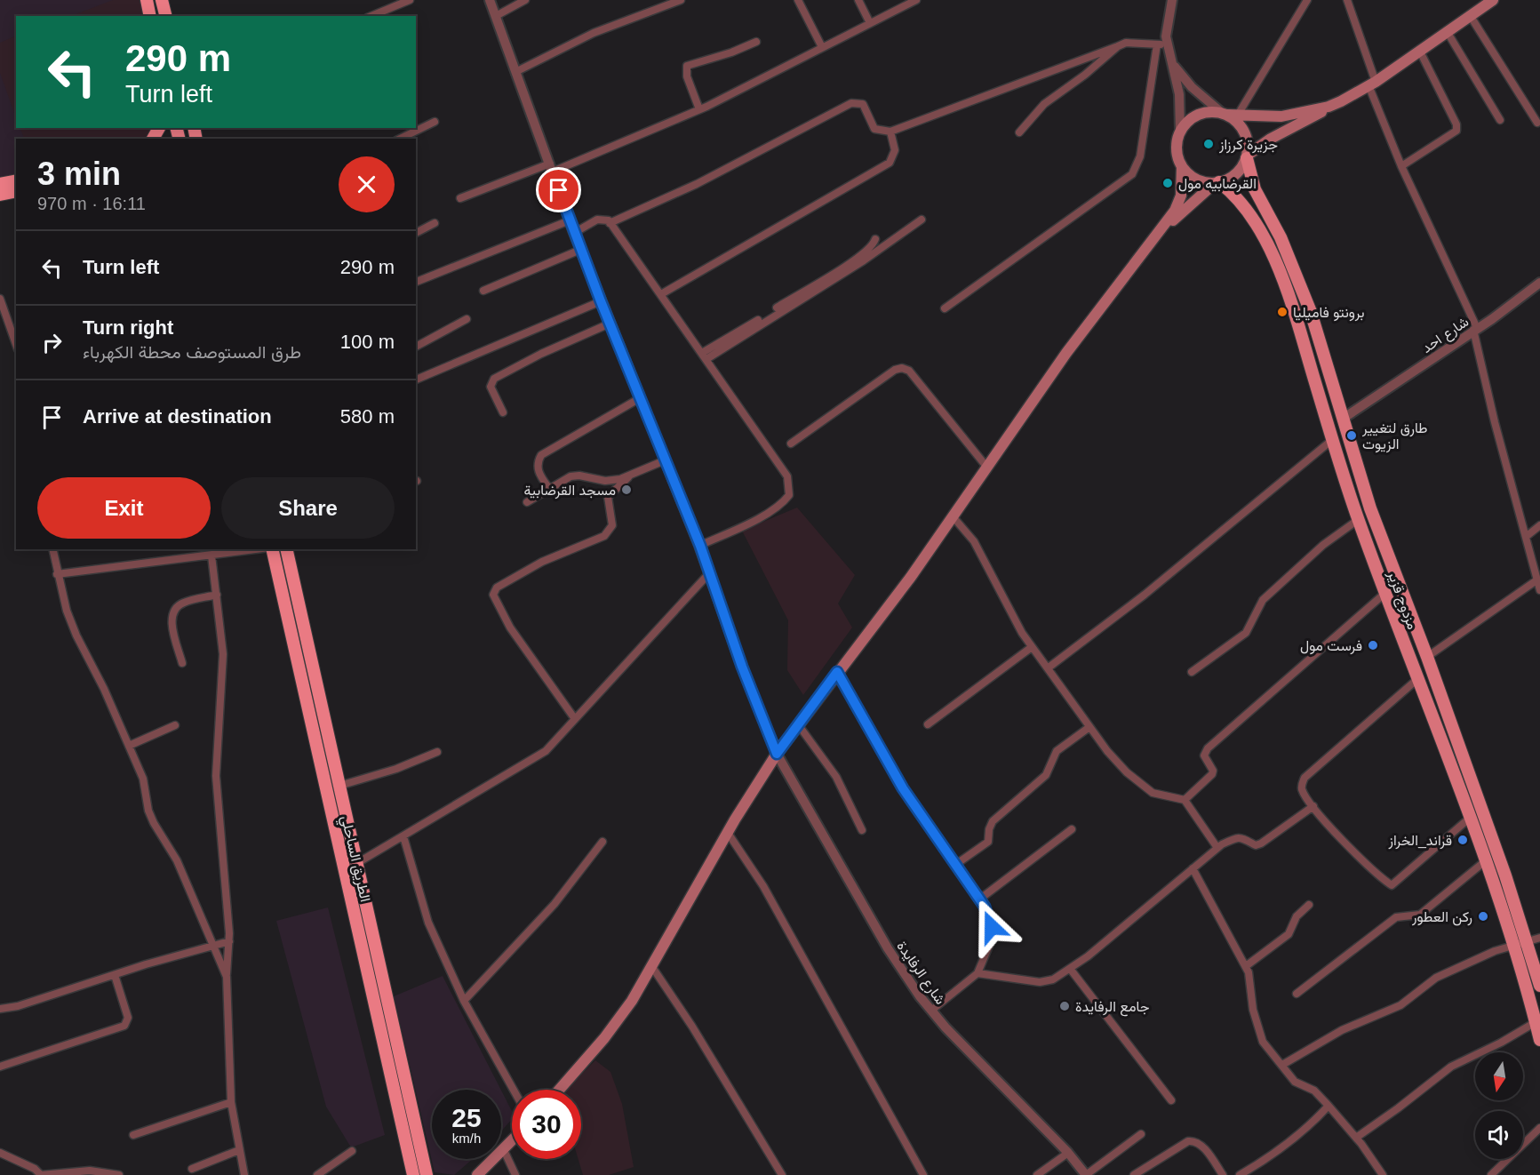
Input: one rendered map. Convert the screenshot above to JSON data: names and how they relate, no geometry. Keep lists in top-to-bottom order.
{
  "streets": {
    "highway": ["الطريق الساحلي"],
    "main road": ["مزدوج قزير"],
    "street": ["شارع احد", "شارع الرفايدة"]
  },
  "crossings": [
    ["شارع احد", "مزدوج قزير"]
  ],
  "places": [
    "جزيرة كرزاز",
    "القرضابيه مول",
    "برونتو فاميليا",
    "طارق لتغيير الزيوت",
    "مسجد القرضابية",
    "فرست مول",
    "قراند_الخراز",
    "ركن العطور",
    "جامع الرفايدة"
  ],
  "north": "bottom",
  "page": {
    "turn": ["290 m", "Turn left"],
    "heading": ["3 min", "970 m · 16:11"],
    "list": [
      {
        "name": "Turn left",
        "value": "290 m"
      },
      {
        "name": "Turn right",
        "note": "طرق المستوصف محطة الكهرباء",
        "value": "100 m"
      },
      {
        "name": "Arrive at destination",
        "value": "580 m"
      }
    ],
    "buttons": ["Exit", "Share"],
    "speed": "25 km/h",
    "limit": "30"
  }
}
